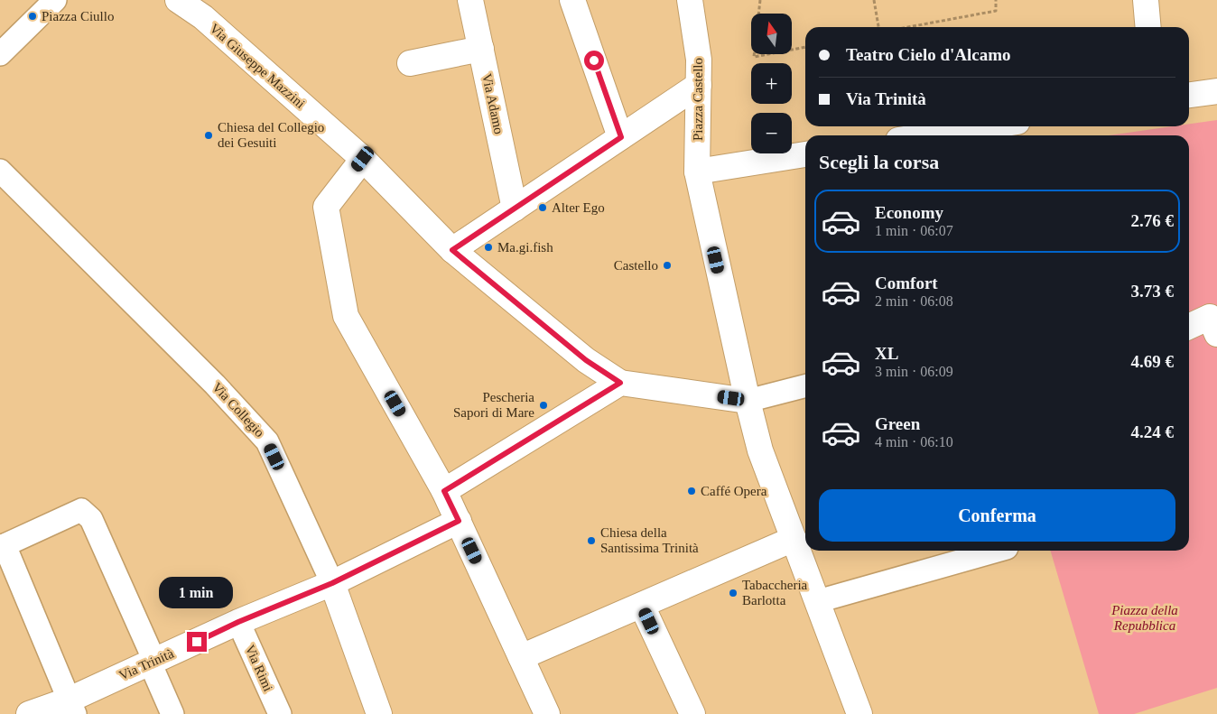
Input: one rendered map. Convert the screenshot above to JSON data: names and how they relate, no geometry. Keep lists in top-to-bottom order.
{
  "streets": {
    "street": [
      "Via Giuseppe Mazzini",
      "Piazza Castello",
      "Via Adamo",
      "Via Collegio",
      "Via Trinità"
    ],
    "lane": ["Via Rimi"]
  },
  "crossings": [
    ["Via Collegio", "Via Trinità"],
    ["Via Trinità", "Via Rimi"]
  ],
  "parks": ["Piazza della Repubblica"],
  "places": [
    "Piazza Ciullo",
    "Chiesa del Collegio dei Gesuiti",
    "Alter Ego",
    "Ma.gi.fish",
    "Castello",
    "Pescheria Sapori di Mare",
    "Caffé Opera",
    "Chiesa della Santissima Trinità",
    "Tabaccheria Barlotta"
  ],
  "north": "top",
  "page": {
    "map_buttons": ["+", "−"],
    "banner": ["Teatro Cielo d'Alcamo", "Via Trinità"],
    "heading": "Scegli la corsa",
    "list": [
      {
        "name": "Economy",
        "note": "1 min · 06:07",
        "value": "2.76 €"
      },
      {
        "name": "Comfort",
        "note": "2 min · 06:08",
        "value": "3.73 €"
      },
      {
        "name": "XL",
        "note": "3 min · 06:09",
        "value": "4.69 €"
      },
      {
        "name": "Green",
        "note": "4 min · 06:10",
        "value": "4.24 €"
      }
    ],
    "buttons": "Conferma",
    "bubble": "1 min"
  }
}
